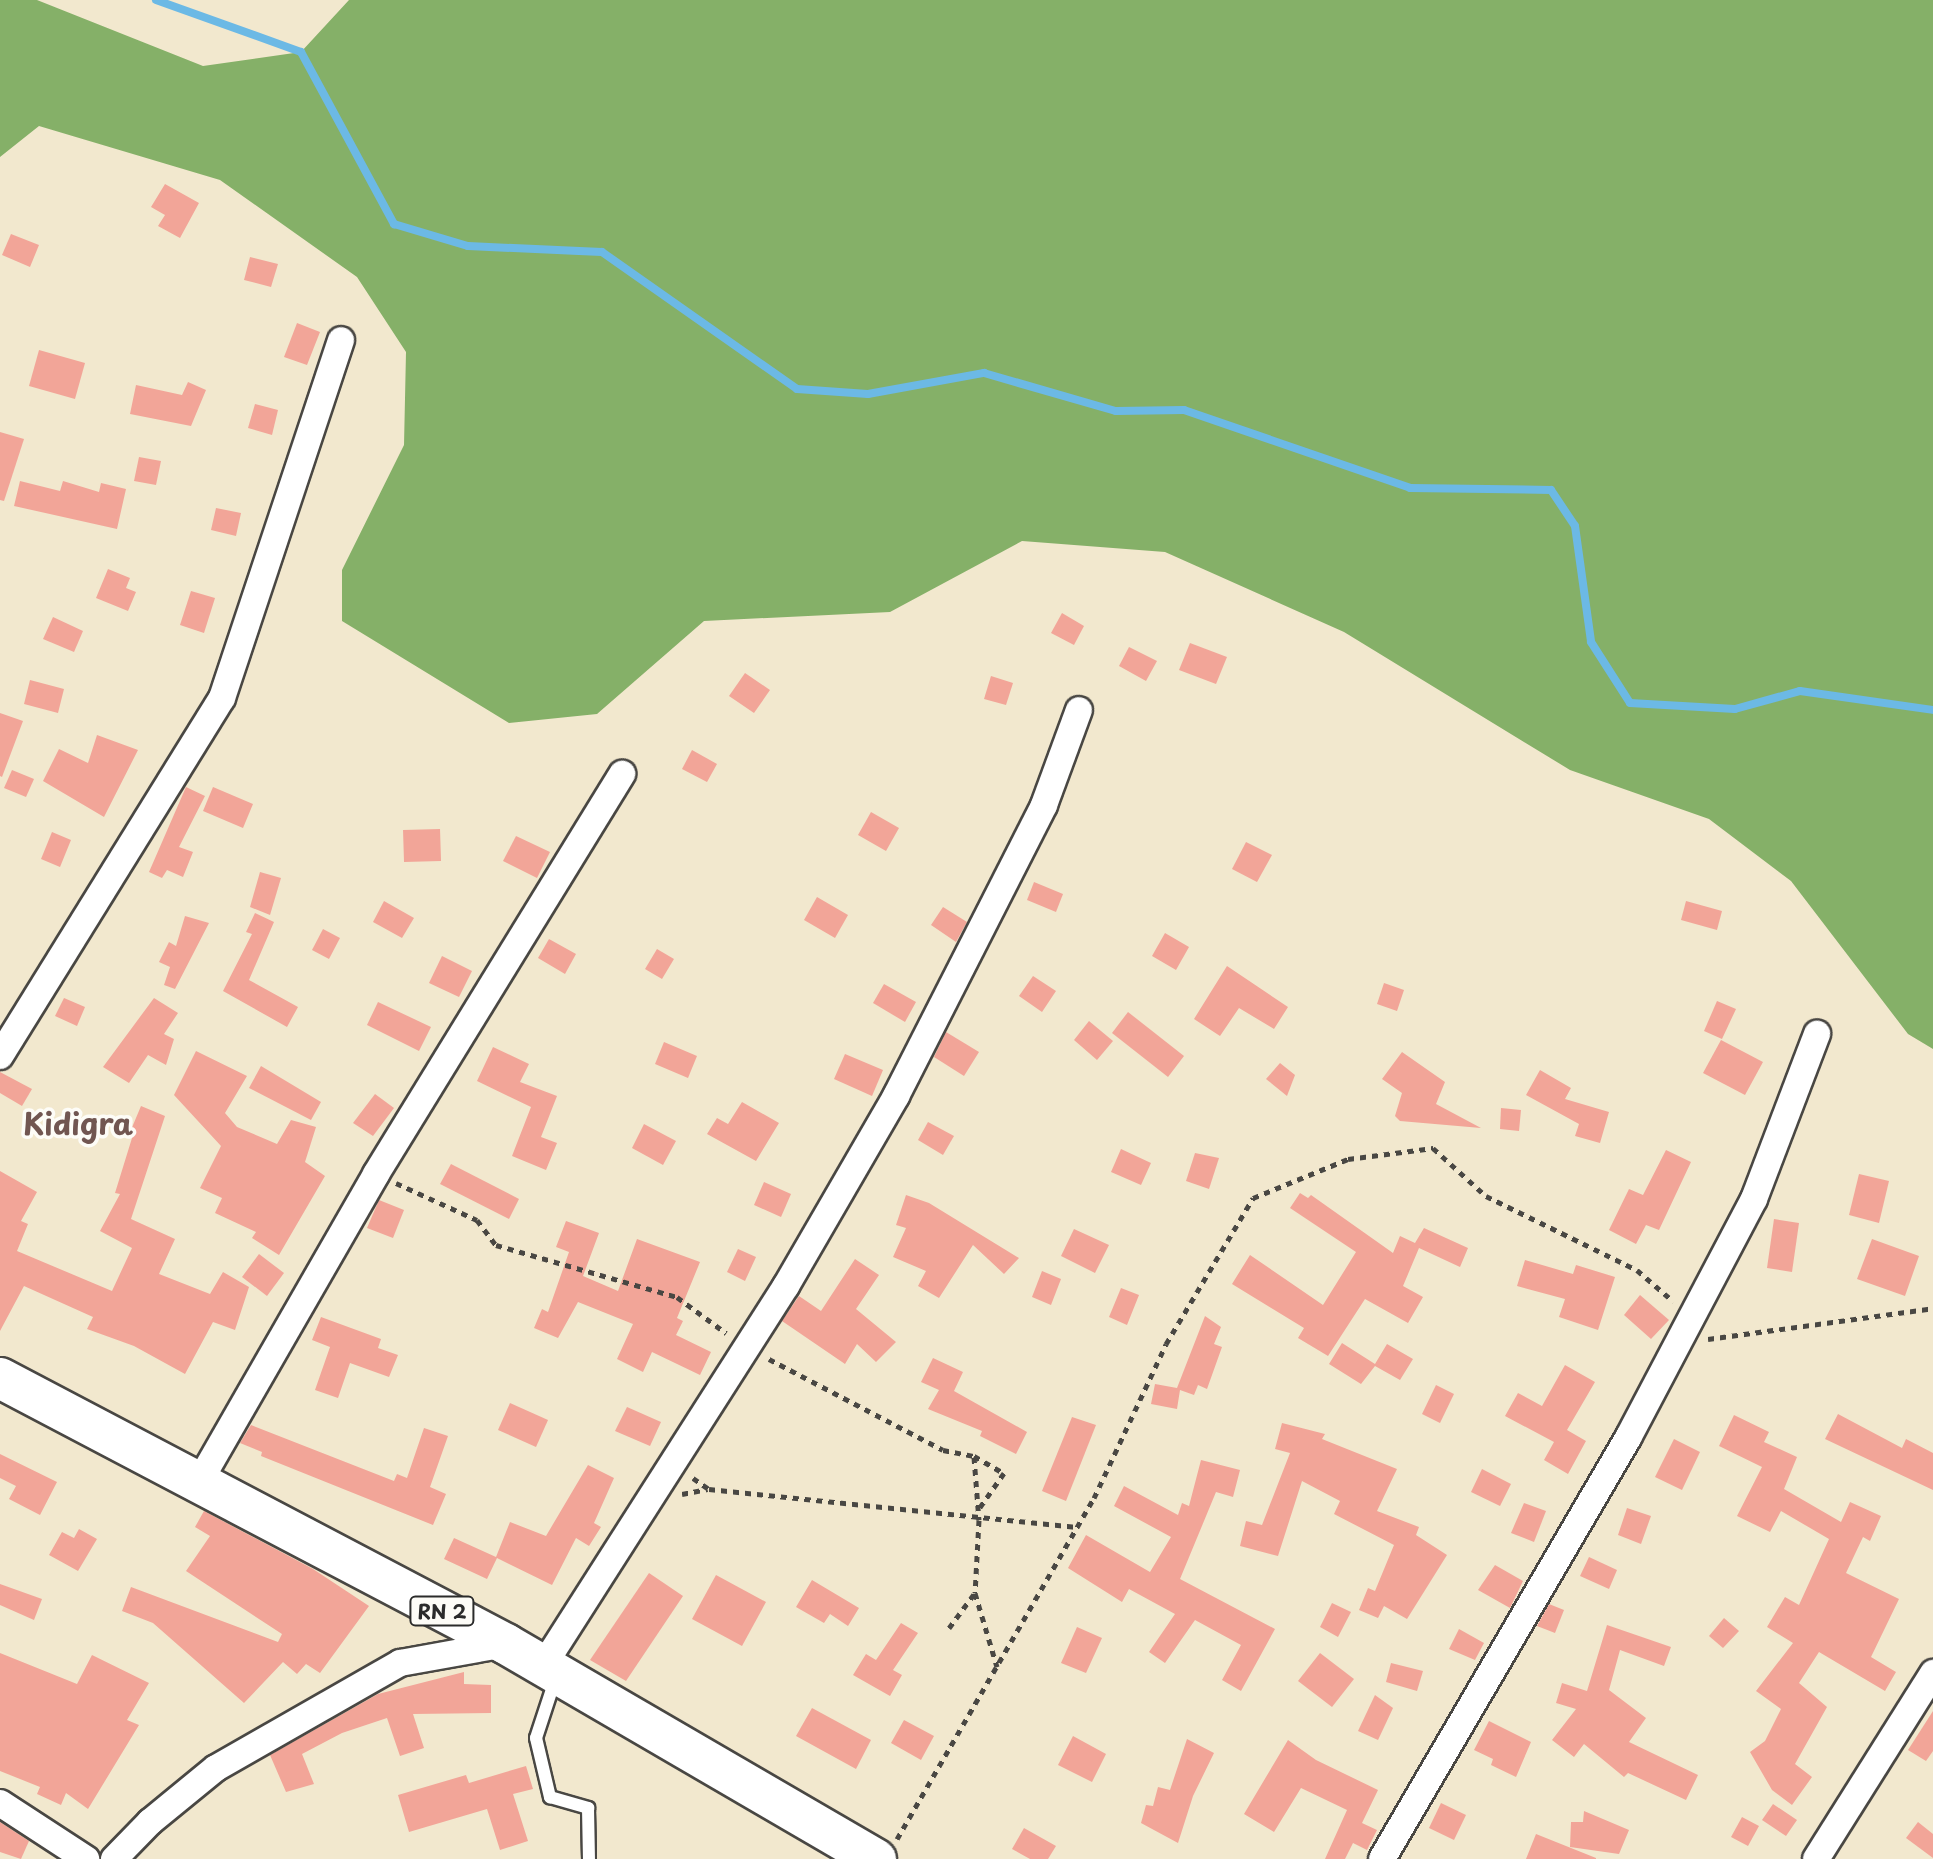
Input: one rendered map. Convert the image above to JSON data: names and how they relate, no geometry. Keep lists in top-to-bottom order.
{
  "streets": {
    "main road": ["RN 2"]
  },
  "districts": ["Kidigra"]
}
